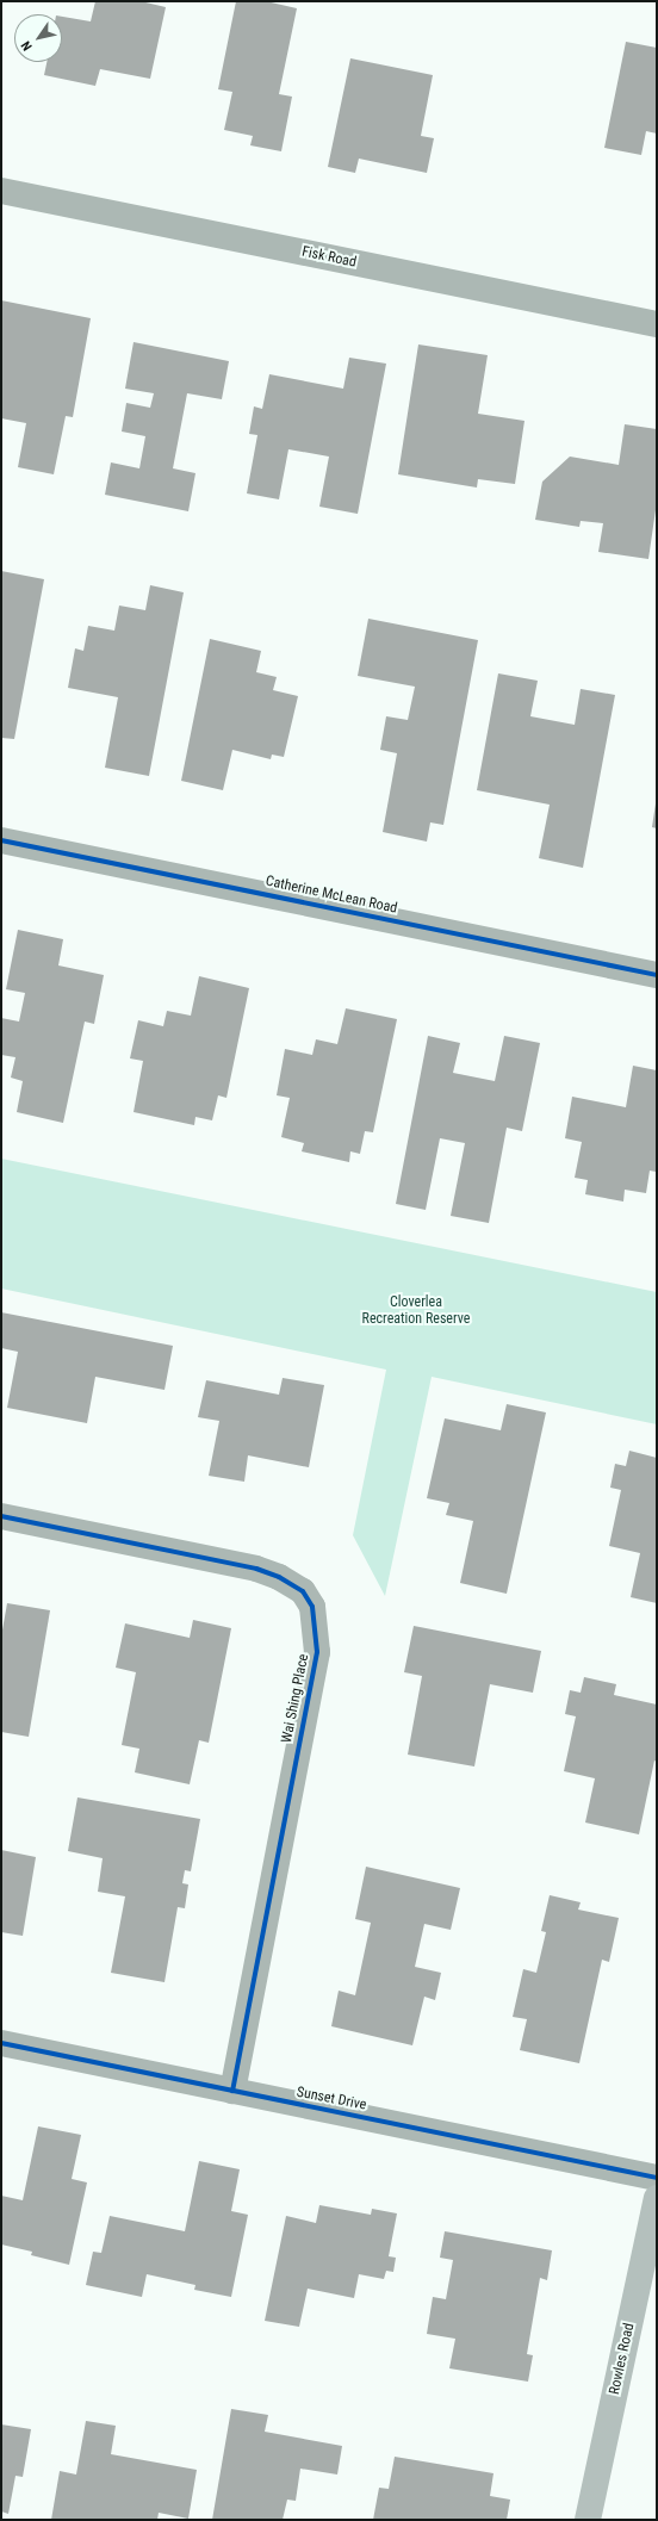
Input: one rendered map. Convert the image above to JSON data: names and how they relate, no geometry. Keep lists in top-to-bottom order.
{
  "streets": {
    "street": [
      "Fisk Road",
      "Catherine McLean Road",
      "Wai Shing Place",
      "Sunset Drive",
      "Rowles Road"
    ]
  },
  "crossings": [
    ["Wai Shing Place", "Sunset Drive"]
  ],
  "parks": ["Cloverlea Recreation Reserve"],
  "north": "bottom left"
}
